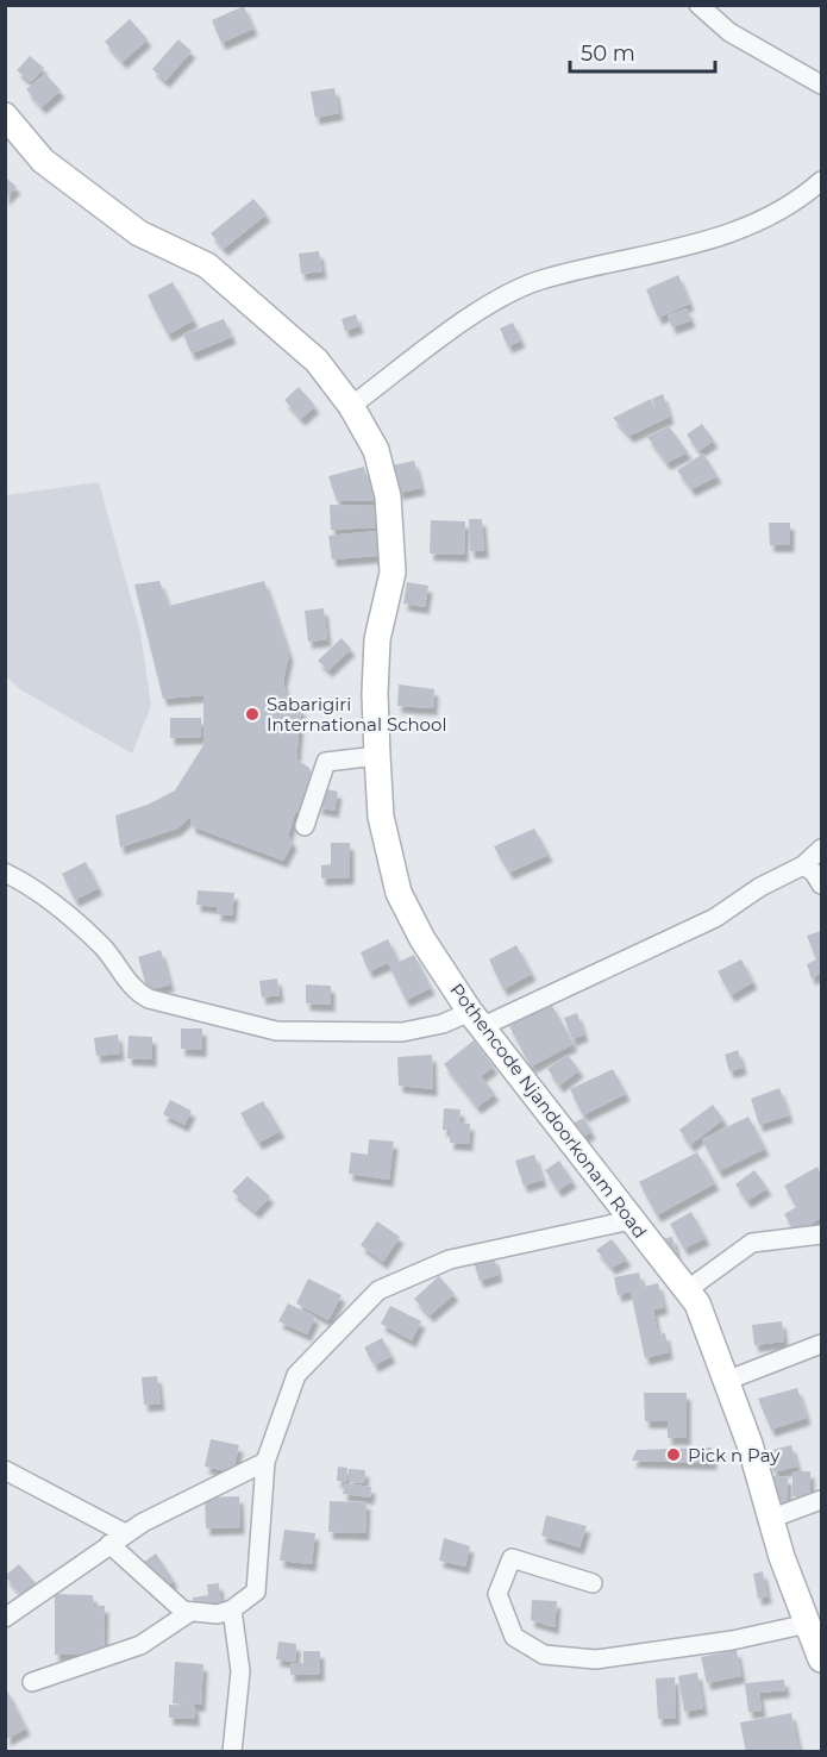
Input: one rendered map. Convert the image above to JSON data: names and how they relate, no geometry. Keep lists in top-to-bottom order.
{
  "streets": {
    "main road": ["Pothencode Njandoorkonam Road"]
  },
  "places": ["Sabarigiri International School", "Pick n Pay"],
  "scale_bar": "50 m"
}
